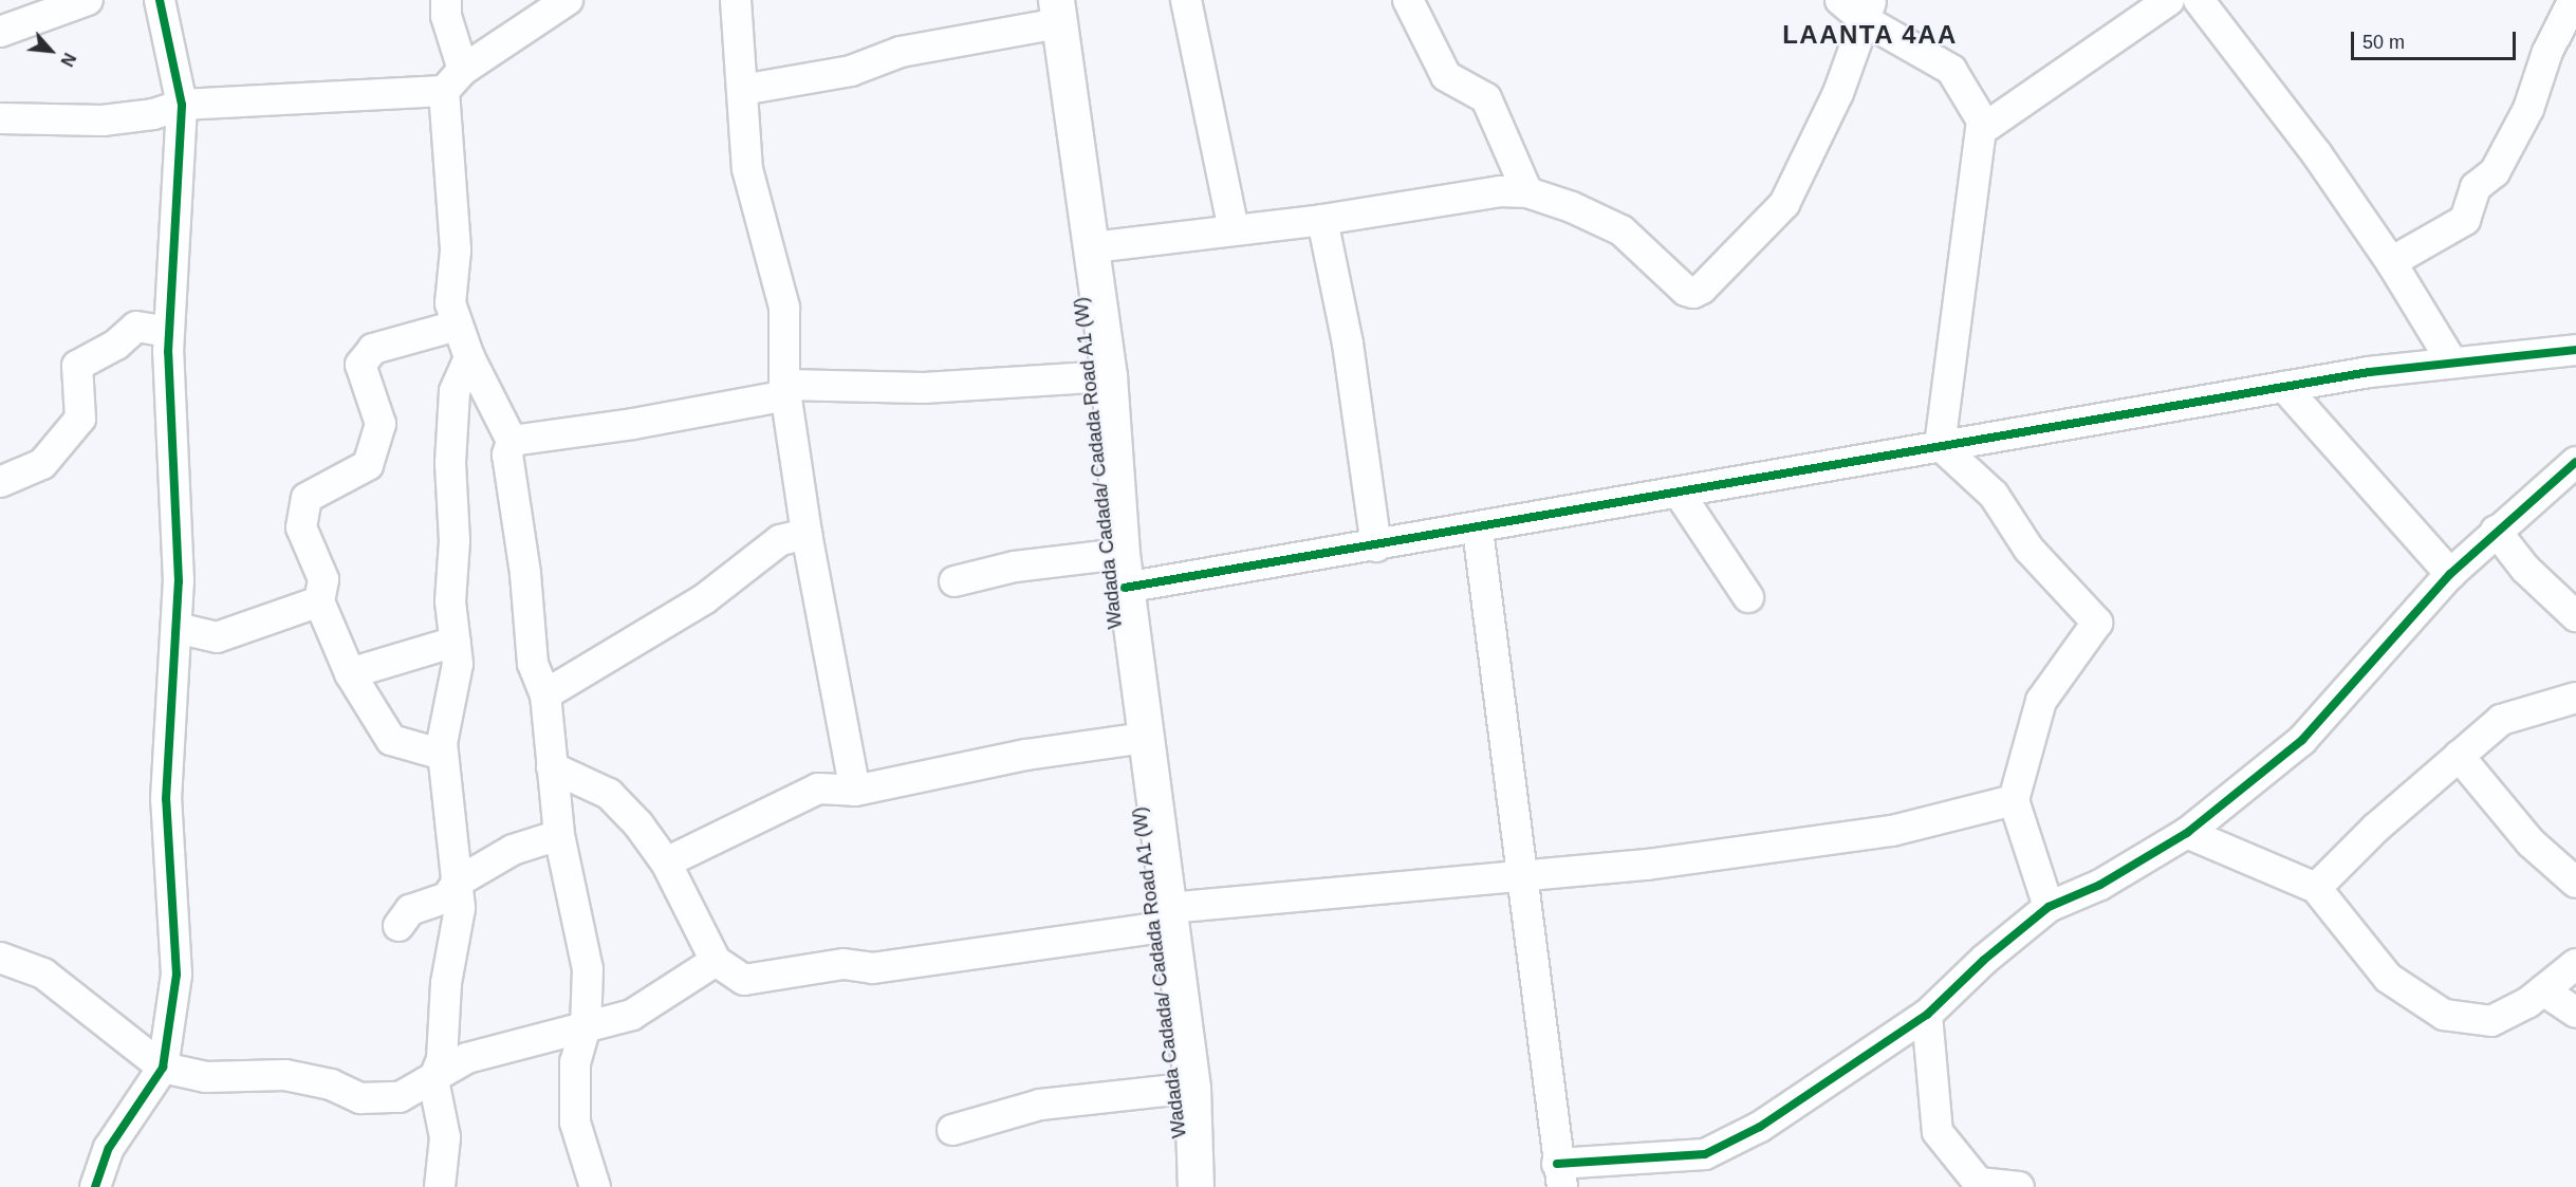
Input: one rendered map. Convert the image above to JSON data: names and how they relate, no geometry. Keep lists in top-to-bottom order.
{
  "streets": {
    "main road": ["Wadada Cadada/ Cadada Road A1 (W)"]
  },
  "districts": ["LAANTA 4AA"],
  "scale_bar": "50 m",
  "north": "bottom right"
}
